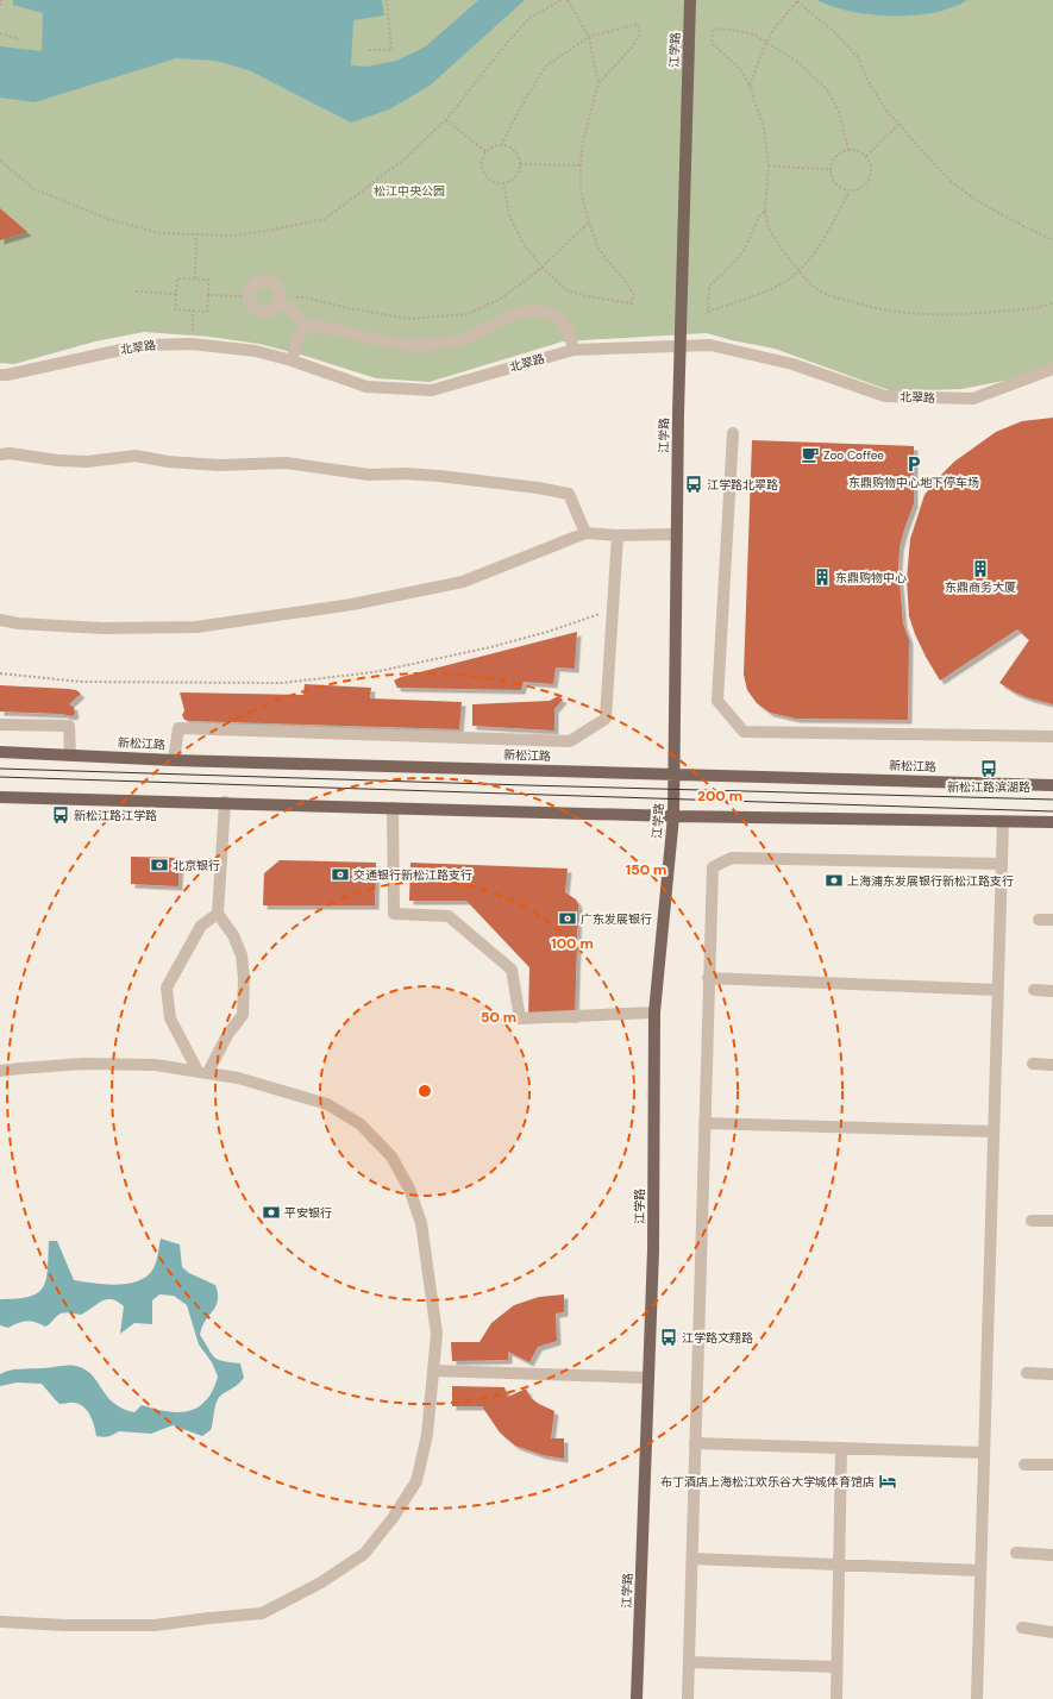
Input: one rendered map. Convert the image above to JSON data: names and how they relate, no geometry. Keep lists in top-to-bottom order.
{
  "streets": {
    "main road": ["江学路", "新松江路"],
    "street": ["北翠路"]
  },
  "crossings": [
    ["江学路", "北翠路"],
    ["江学路", "新松江路"]
  ],
  "parks": ["松江中央公园"],
  "places": {
    "cafe": ["Zoo Coffee"],
    "parking": ["东鼎购物中心地下停车场"],
    "bus stop": [
      "江学路北翠路",
      "新松江路滨湖路",
      "新松江路江学路",
      "江学路文翔路"
    ],
    "building": ["东鼎商务大厦", "东鼎购物中心"],
    "bank": [
      "北京银行",
      "交通银行新松江路支行",
      "上海浦东发展银行新松江路支行",
      "广东发展银行",
      "平安银行"
    ],
    "hotel": ["布丁酒店上海松江欢乐谷大学城体育馆店"]
  },
  "rings": [
    "200 m",
    "150 m",
    "100 m",
    "50 m"
  ]
}
